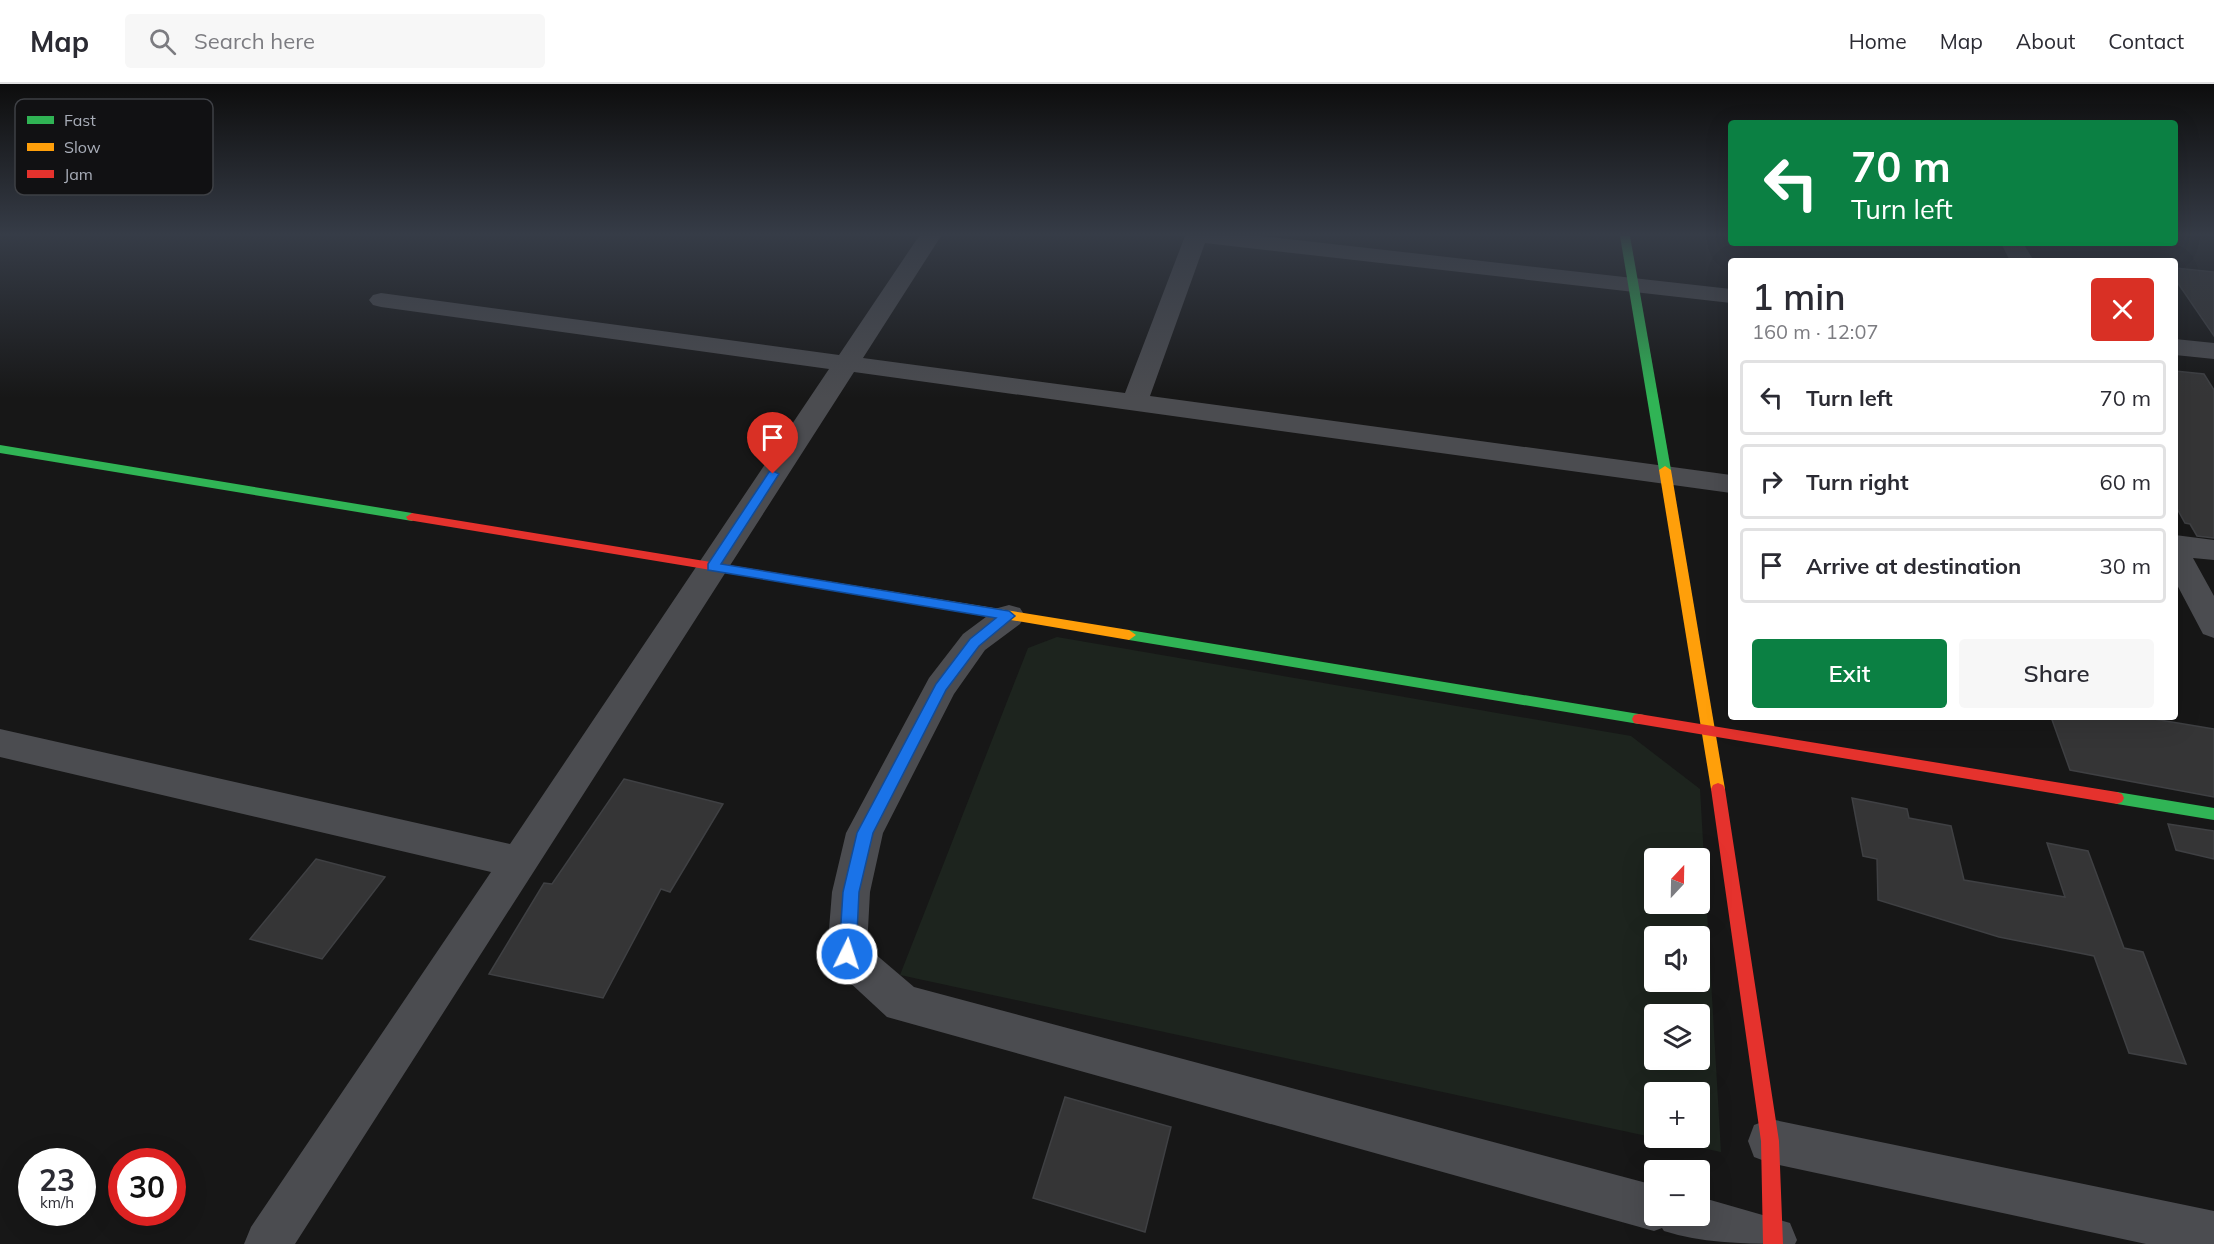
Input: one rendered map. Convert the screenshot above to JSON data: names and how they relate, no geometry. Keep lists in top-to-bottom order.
{
  "legend": ["Fast", "Slow", "Jam"],
  "north": "top",
  "page": {
    "header": "Map",
    "search": "Search here",
    "nav": [
      "Home",
      "Map",
      "About",
      "Contact"
    ],
    "turn": ["70 m", "Turn left"],
    "heading": ["1 min", "160 m · 12:07"],
    "list": [
      {
        "name": "Turn left",
        "value": "70 m"
      },
      {
        "name": "Turn right",
        "value": "60 m"
      },
      {
        "name": "Arrive at destination",
        "value": "30 m"
      }
    ],
    "buttons": ["Exit", "Share"],
    "map_buttons": ["+", "−"],
    "speed": "23 km/h",
    "limit": "30"
  }
}
